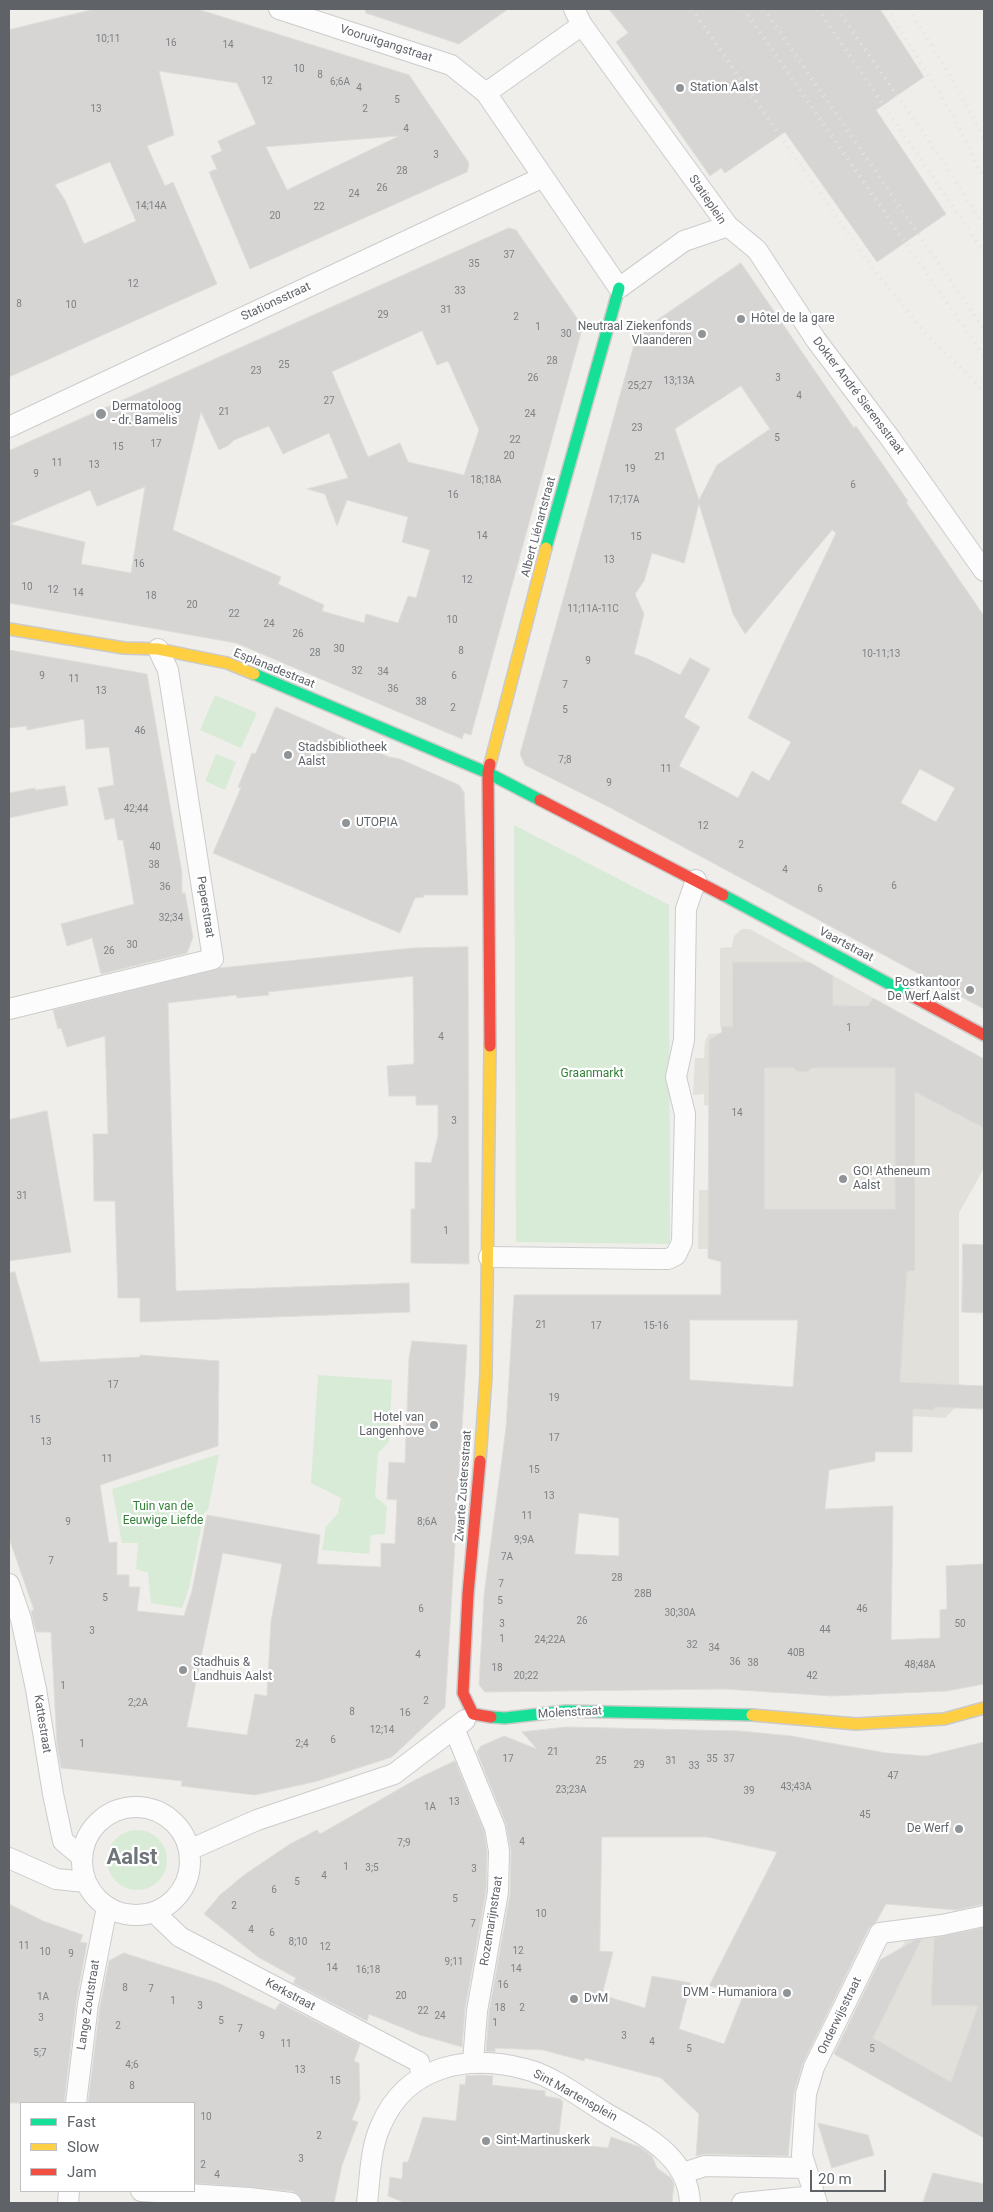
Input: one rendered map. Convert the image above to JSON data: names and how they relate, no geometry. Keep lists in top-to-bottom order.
{
  "streets": {
    "street": [
      "Vooruitgangstraat",
      "Statieplein",
      "Stationsstraat",
      "Dokter André Sierensstraat",
      "Albert Liénartstraat",
      "Esplanadestraat",
      "Peperstraat",
      "Vaartstraat",
      "Zwarte Zustersstraat",
      "Molenstraat",
      "Kattestraat",
      "Rozemarijnstraat",
      "Kerkstraat",
      "Lange Zoutstraat",
      "Onderwijsstraat",
      "Sint Martensplein"
    ]
  },
  "crossings": [
    ["Vooruitgangstraat", "Statieplein"],
    ["Statieplein", "Dokter André Sierensstraat"],
    ["Statieplein", "Albert Liénartstraat"],
    ["Albert Liénartstraat", "Esplanadestraat"],
    ["Esplanadestraat", "Peperstraat"],
    ["Zwarte Zustersstraat", "Molenstraat"],
    ["Kattestraat", "Kerkstraat"],
    ["Kattestraat", "Lange Zoutstraat"],
    ["Rozemarijnstraat", "Sint Martensplein"],
    ["Kerkstraat", "Lange Zoutstraat"],
    ["Kerkstraat", "Sint Martensplein"]
  ],
  "districts": ["Aalst"],
  "parks": ["Graanmarkt", "Tuin van de Eeuwige Liefde"],
  "places": [
    "Station Aalst",
    "Hôtel de la gare",
    "Neutraal Ziekenfonds Vlaanderen",
    "Dermatoloog - dr. Bamelis",
    "Stadsbibliotheek Aalst",
    "UTOPIA",
    "Postkantoor De Werf Aalst",
    "GO! Atheneum Aalst",
    "Hotel van Langenhove",
    "Stadhuis & Landhuis Aalst",
    "De Werf",
    "DVM - Humaniora",
    "DvM",
    "Sint-Martinuskerk"
  ],
  "house_numbers": [
    "10;11",
    "16",
    "14",
    "10",
    "8",
    "12",
    "6;6A",
    "4",
    "5",
    "13",
    "2",
    "4",
    "3",
    "28",
    "26",
    "24",
    "14;14A",
    "22",
    "20",
    "37",
    "35",
    "12",
    "33",
    "8",
    "10",
    "31",
    "29",
    "2",
    "1",
    "30",
    "28",
    "25",
    "23",
    "26",
    "3",
    "13;13A",
    "25;27",
    "4",
    "27",
    "21",
    "24",
    "23",
    "5",
    "22",
    "17",
    "15",
    "20",
    "21",
    "11",
    "13",
    "19",
    "9",
    "18;18A",
    "6",
    "16",
    "17;17A",
    "14",
    "15",
    "13",
    "16",
    "12",
    "10",
    "12",
    "14",
    "18",
    "20",
    "11;11A-11C",
    "22",
    "10",
    "24",
    "26",
    "30",
    "8",
    "28",
    "10-11;13",
    "9",
    "32",
    "34",
    "9",
    "6",
    "11",
    "7",
    "36",
    "13",
    "38",
    "2",
    "5",
    "46",
    "7;8",
    "11",
    "9",
    "42;44",
    "12",
    "2",
    "40",
    "38",
    "4",
    "6",
    "36",
    "6",
    "32;34",
    "30",
    "26",
    "1",
    "4",
    "14",
    "3",
    "31",
    "1",
    "21",
    "17",
    "15-16",
    "17",
    "19",
    "15",
    "17",
    "13",
    "11",
    "15",
    "13",
    "11",
    "9",
    "8;6A",
    "9;9A",
    "7A",
    "7",
    "28",
    "7",
    "28B",
    "5",
    "5",
    "6",
    "46",
    "30;30A",
    "26",
    "3",
    "50",
    "44",
    "3",
    "1",
    "24;22A",
    "32",
    "34",
    "40B",
    "4",
    "36",
    "38",
    "48;48A",
    "18",
    "20;22",
    "42",
    "1",
    "2",
    "2;2A",
    "8",
    "16",
    "12;14",
    "6",
    "1",
    "2;4",
    "21",
    "17",
    "35",
    "37",
    "25",
    "31",
    "29",
    "33",
    "47",
    "43;43A",
    "23;23A",
    "39",
    "13",
    "1A",
    "45",
    "4",
    "7;9",
    "1",
    "3;5",
    "3",
    "4",
    "5",
    "6",
    "5",
    "2",
    "10",
    "7",
    "4",
    "6",
    "8;10",
    "11",
    "12",
    "12",
    "10",
    "9",
    "9;11",
    "14",
    "14",
    "16;18",
    "16",
    "8",
    "7",
    "20",
    "1A",
    "1",
    "3",
    "18",
    "2",
    "22",
    "24",
    "3",
    "5",
    "1",
    "2",
    "7",
    "9",
    "3",
    "4",
    "11",
    "5",
    "5",
    "5;7",
    "4;6",
    "13",
    "15",
    "8",
    "10",
    "2",
    "3",
    "2",
    "4"
  ],
  "legend": ["Fast", "Slow", "Jam"],
  "scale_bar": "20 m"
}
